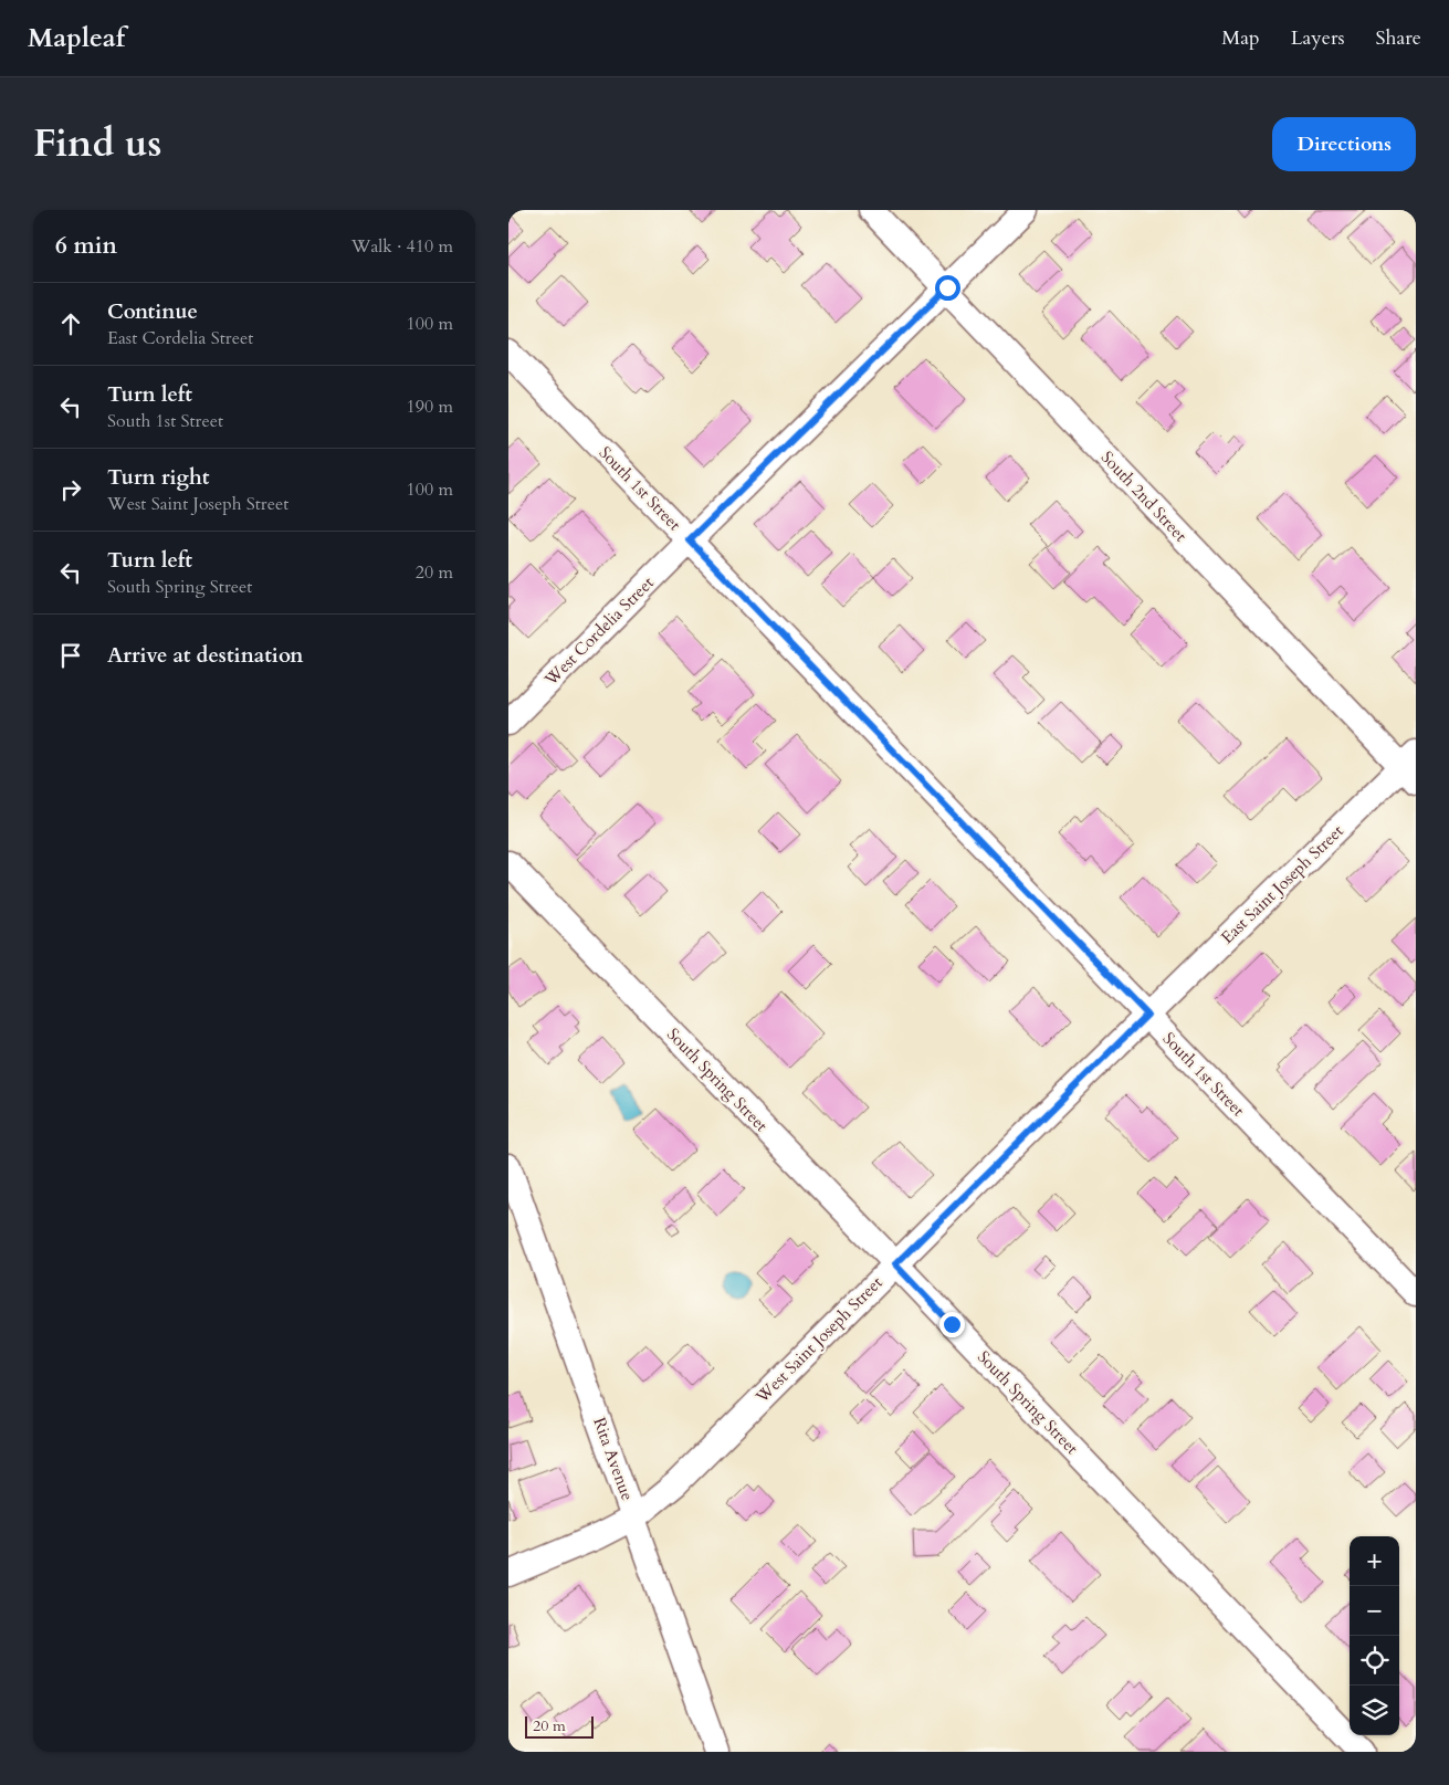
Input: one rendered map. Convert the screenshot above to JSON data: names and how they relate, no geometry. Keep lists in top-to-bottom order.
{
  "streets": {
    "street": [
      "South 1st Street",
      "South 2nd Street",
      "West Cordelia Street",
      "East Saint Joseph Street",
      "South Spring Street",
      "West Saint Joseph Street",
      "Rita Avenue"
    ]
  },
  "crossings": [
    ["South 1st Street", "West Cordelia Street"],
    ["South 1st Street", "East Saint Joseph Street"],
    ["South 1st Street", "West Saint Joseph Street"],
    ["South 2nd Street", "West Cordelia Street"],
    ["South 2nd Street", "East Saint Joseph Street"],
    ["East Saint Joseph Street", "West Saint Joseph Street"],
    ["South Spring Street", "West Saint Joseph Street"],
    ["West Saint Joseph Street", "Rita Avenue"]
  ],
  "scale_bar": "20 m",
  "page": {
    "header": "Mapleaf",
    "nav": ["Map", "Layers", "Share"],
    "title": "Find us",
    "buttons": "Directions",
    "heading": ["6 min", "Walk · 410 m"],
    "list": [
      ["Continue", "East Cordelia Street", "100 m"],
      ["Turn left", "South 1st Street", "190 m"],
      ["Turn right", "West Saint Joseph Street", "100 m"],
      ["Turn left", "South Spring Street", "20 m"],
      "Arrive at destination"
    ],
    "map_buttons": ["+", "−"],
    "scale": "20 m"
  }
}
